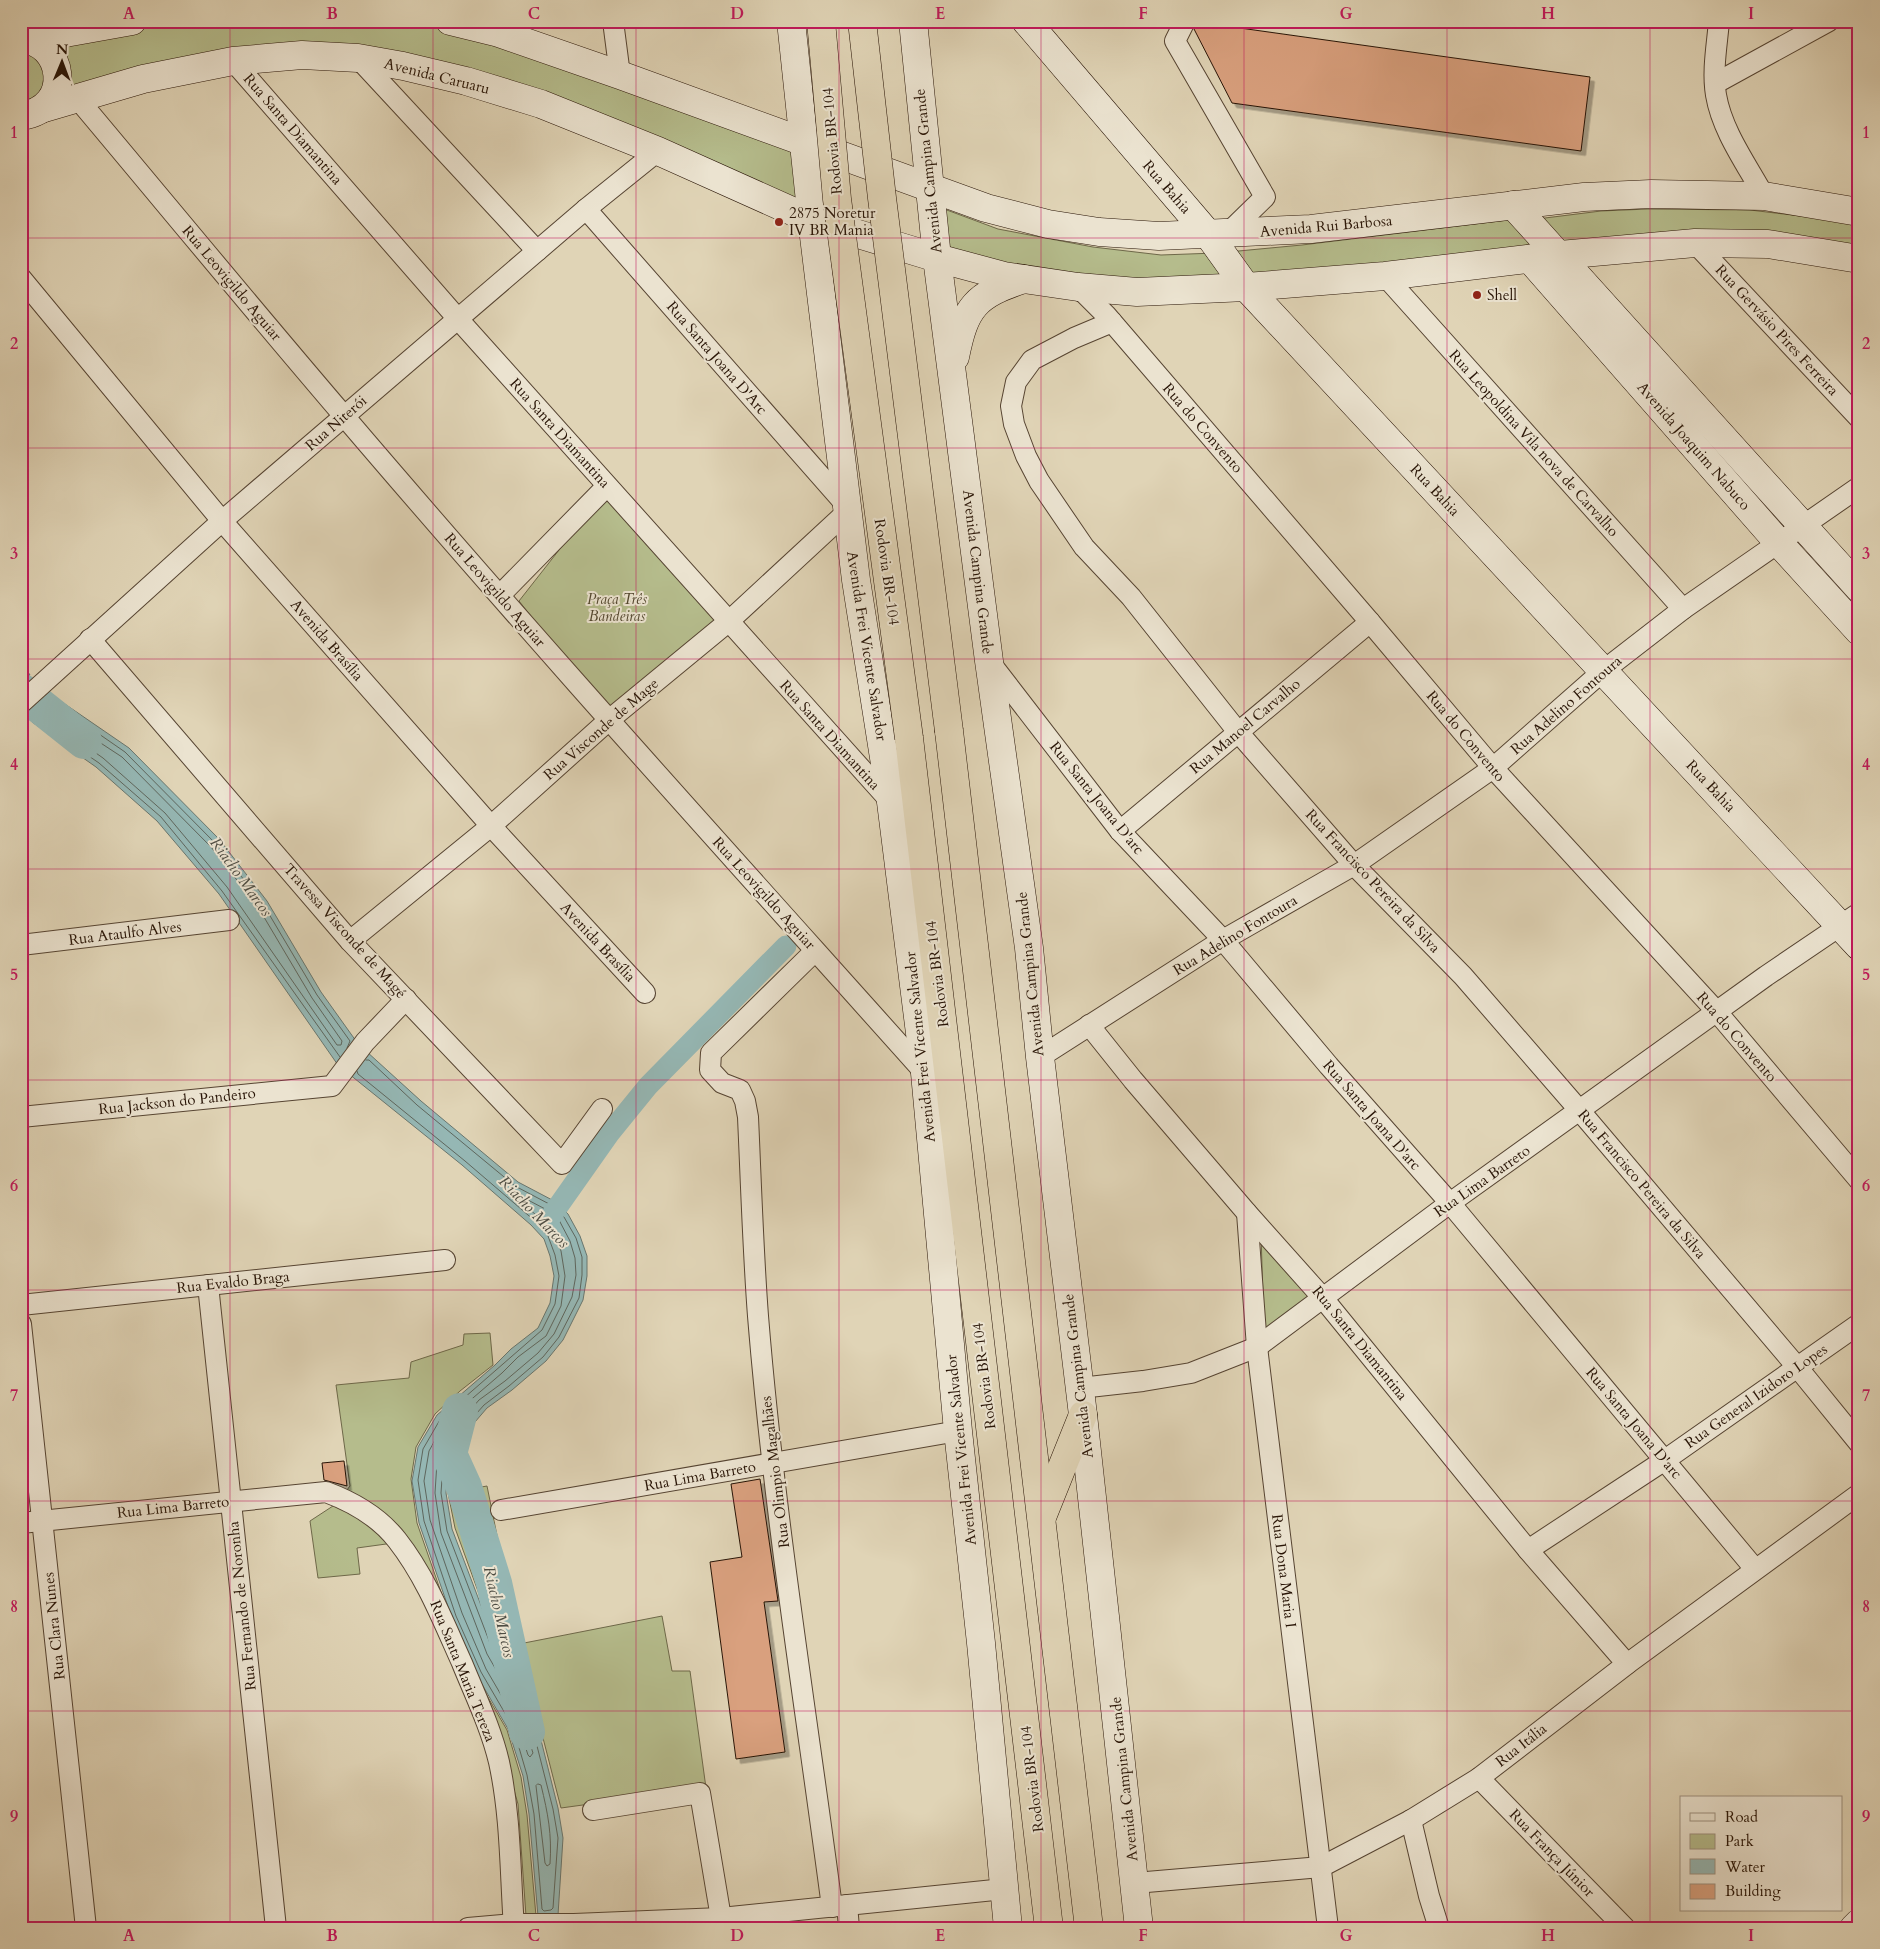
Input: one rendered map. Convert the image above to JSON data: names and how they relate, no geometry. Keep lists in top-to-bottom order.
{
  "streets": {
    "highway": ["Rodovia BR-104"],
    "main road": [
      "Avenida Caruaru",
      "Avenida Campina Grande",
      "Rua Bahia",
      "Avenida Rui Barbosa",
      "Avenida Joaquim Nabuco",
      "Avenida Frei Vicente Salvador"
    ],
    "street": [
      "Rua Santa Diamantina",
      "Rua Leovigildo Aguiar",
      "Rua Gervásio Pires Ferreira",
      "Rua Santa Joana D'Arc",
      "Rua Niterói",
      "Rua do Convento",
      "Rua Leopoldina Vila nova de Carvalho",
      "Avenida Brasília",
      "Rua Adelino Fontoura",
      "Rua Manoel Carvalho",
      "Rua Visconde de Mage",
      "Rua Santa Joana D'arc",
      "Rua Francisco Pereira da Silva",
      "Travessa Visconde de Magé",
      "Rua Ataulfo Alves",
      "Rua Jackson do Pandeiro",
      "Rua Lima Barreto",
      "Rua Evaldo Braga",
      "Rua General Izidoro Lopes",
      "Rua Olimpio Magalhães",
      "Rua Dona Maria I",
      "Rua Fernando de Noronha",
      "Rua Clara Nunes",
      "Rua Santa Maria Tereza",
      "Rua Itália",
      "Rua França Júnior"
    ]
  },
  "crossings": [
    ["Avenida Caruaru", "Rua Santa Diamantina"],
    ["Avenida Caruaru", "Rua Leovigildo Aguiar"],
    ["Avenida Caruaru", "Rua Niterói"],
    ["Avenida Caruaru", "Avenida Frei Vicente Salvador"],
    ["Rua Santa Diamantina", "Rua Niterói"],
    ["Rua Santa Diamantina", "Avenida Frei Vicente Salvador"],
    ["Rua Santa Diamantina", "Rua Adelino Fontoura"],
    ["Rua Santa Diamantina", "Rua Visconde de Mage"],
    ["Rua Santa Diamantina", "Rua Lima Barreto"],
    ["Rua Santa Diamantina", "Rua General Izidoro Lopes"],
    ["Rua Santa Diamantina", "Rua Dona Maria I"],
    ["Rua Santa Diamantina", "Rua Itália"],
    ["Avenida Campina Grande", "Avenida Rui Barbosa"],
    ["Avenida Campina Grande", "Rua Adelino Fontoura"],
    ["Avenida Campina Grande", "Rua Santa Joana D'arc"],
    ["Avenida Campina Grande", "Rua Lima Barreto"],
    ["Avenida Campina Grande", "Rua Itália"],
    ["Rua Bahia", "Avenida Rui Barbosa"],
    ["Rua Bahia", "Rua Adelino Fontoura"],
    ["Rua Bahia", "Rua Lima Barreto"],
    ["Avenida Rui Barbosa", "Avenida Joaquim Nabuco"],
    ["Avenida Rui Barbosa", "Avenida Frei Vicente Salvador"],
    ["Rua Leovigildo Aguiar", "Rua Niterói"],
    ["Rua Leovigildo Aguiar", "Avenida Frei Vicente Salvador"],
    ["Rua Leovigildo Aguiar", "Rua Visconde de Mage"],
    ["Rua Leovigildo Aguiar", "Rua Olimpio Magalhães"],
    ["Rua Santa Joana D'Arc", "Rua Niterói"],
    ["Rua Santa Joana D'Arc", "Avenida Frei Vicente Salvador"],
    ["Rua Santa Joana D'Arc", "Rua Visconde de Mage"],
    ["Rua Niterói", "Avenida Brasília"],
    ["Rua Niterói", "Travessa Visconde de Magé"],
    ["Rua do Convento", "Rua Adelino Fontoura"],
    ["Rua do Convento", "Rua Manoel Carvalho"],
    ["Rua do Convento", "Rua Francisco Pereira da Silva"],
    ["Rua do Convento", "Rua Lima Barreto"],
    ["Rua Leopoldina Vila nova de Carvalho", "Rua Adelino Fontoura"],
    ["Avenida Joaquim Nabuco", "Rua Adelino Fontoura"],
    ["Avenida Brasília", "Rua Visconde de Mage"],
    ["Avenida Frei Vicente Salvador", "Rua Visconde de Mage"],
    ["Avenida Frei Vicente Salvador", "Rua Lima Barreto"],
    ["Rua Adelino Fontoura", "Rua Santa Joana D'arc"],
    ["Rua Adelino Fontoura", "Rua Francisco Pereira da Silva"],
    ["Rua Manoel Carvalho", "Rua Santa Joana D'arc"],
    ["Rua Manoel Carvalho", "Rua Francisco Pereira da Silva"],
    ["Rua Visconde de Mage", "Travessa Visconde de Magé"],
    ["Rua Santa Joana D'arc", "Rua Lima Barreto"],
    ["Rua Santa Joana D'arc", "Rua General Izidoro Lopes"],
    ["Rua Santa Joana D'arc", "Rua Itália"],
    ["Rua Francisco Pereira da Silva", "Rua Lima Barreto"],
    ["Rua Francisco Pereira da Silva", "Rua General Izidoro Lopes"],
    ["Travessa Visconde de Magé", "Rua Jackson do Pandeiro"],
    ["Rua Lima Barreto", "Rua Olimpio Magalhães"],
    ["Rua Lima Barreto", "Rua Dona Maria I"],
    ["Rua Lima Barreto", "Rua Fernando de Noronha"],
    ["Rua Lima Barreto", "Rua Clara Nunes"],
    ["Rua Lima Barreto", "Rua Santa Maria Tereza"],
    ["Rua Evaldo Braga", "Rua Fernando de Noronha"],
    ["Rua Dona Maria I", "Rua Itália"],
    ["Rua Itália", "Rua França Júnior"]
  ],
  "water": ["Riacho Marcos"],
  "parks": ["Praça Três Bandeiras"],
  "places": ["2875 Noretur IV BR Mania", "Shell"],
  "legend": [
    "Road",
    "Park",
    "Water",
    "Building"
  ],
  "north": "top",
  "grid": {
    "columns": [
      "A",
      "B",
      "C",
      "D",
      "E",
      "F",
      "G",
      "H",
      "I"
    ],
    "rows": [
      "1",
      "2",
      "3",
      "4",
      "5",
      "6",
      "7",
      "8",
      "9"
    ]
  }
}
